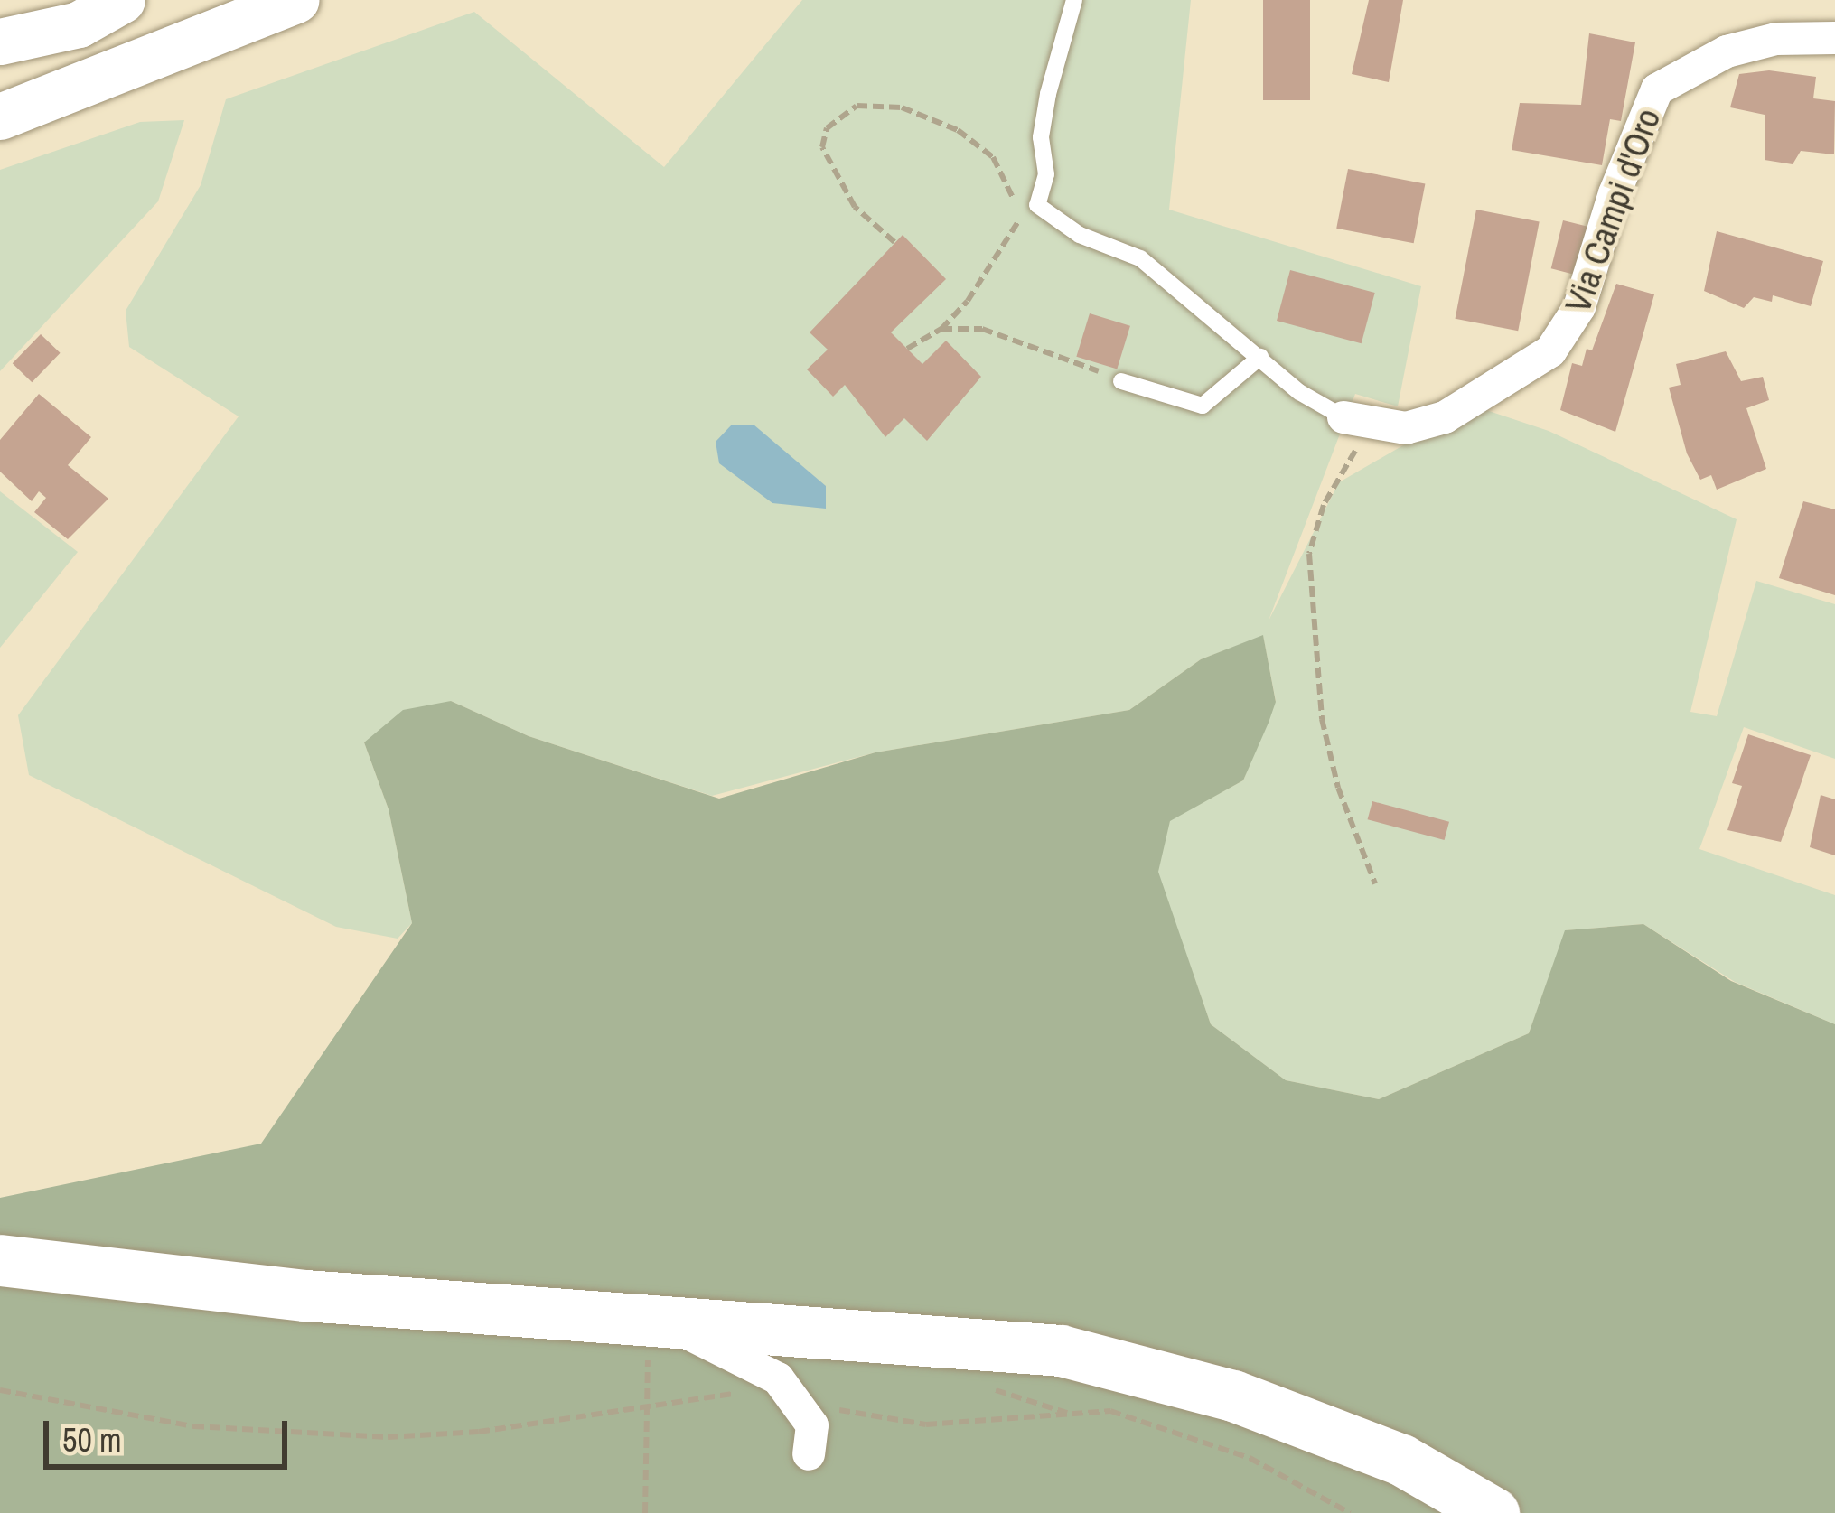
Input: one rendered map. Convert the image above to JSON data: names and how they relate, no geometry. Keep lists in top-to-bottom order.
{
  "streets": {
    "street": ["Via Campi d'Oro"]
  },
  "scale_bar": "50 m"
}
